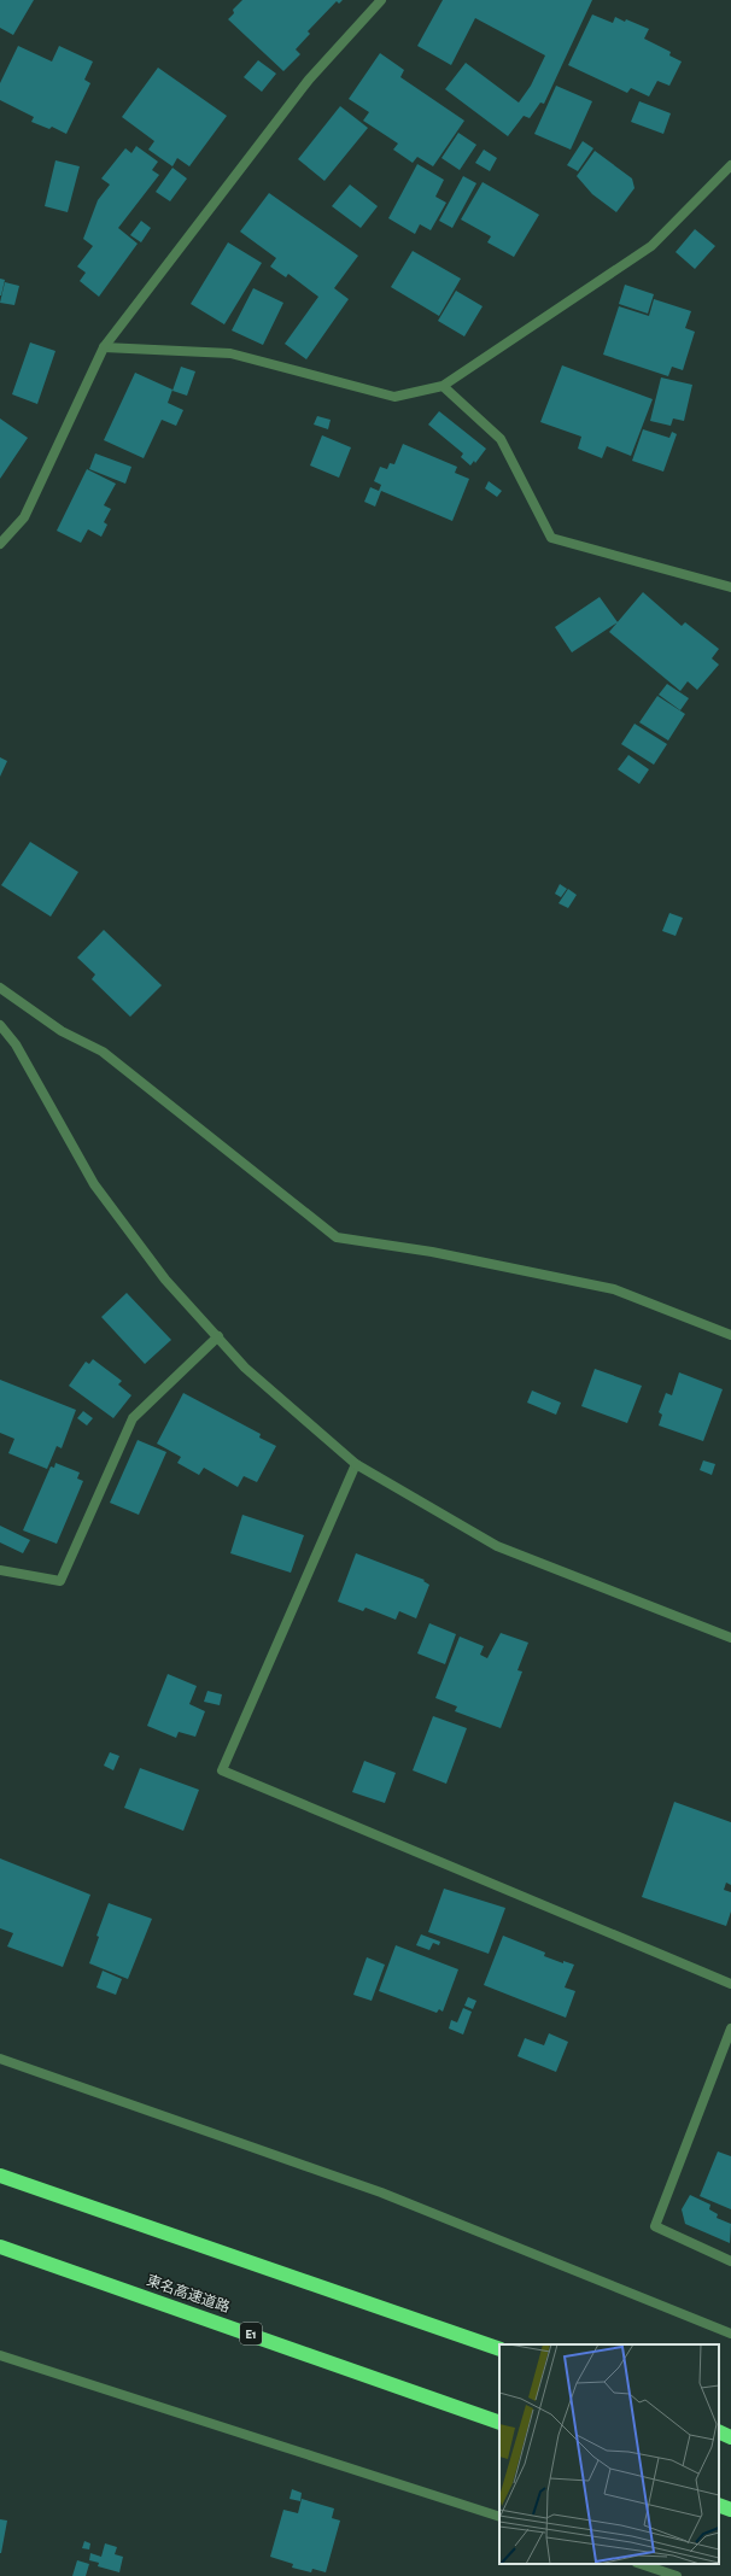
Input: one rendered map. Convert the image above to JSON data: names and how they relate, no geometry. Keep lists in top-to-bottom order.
{
  "streets": {
    "highway": ["東名高速道路", "E1"]
  }
}
